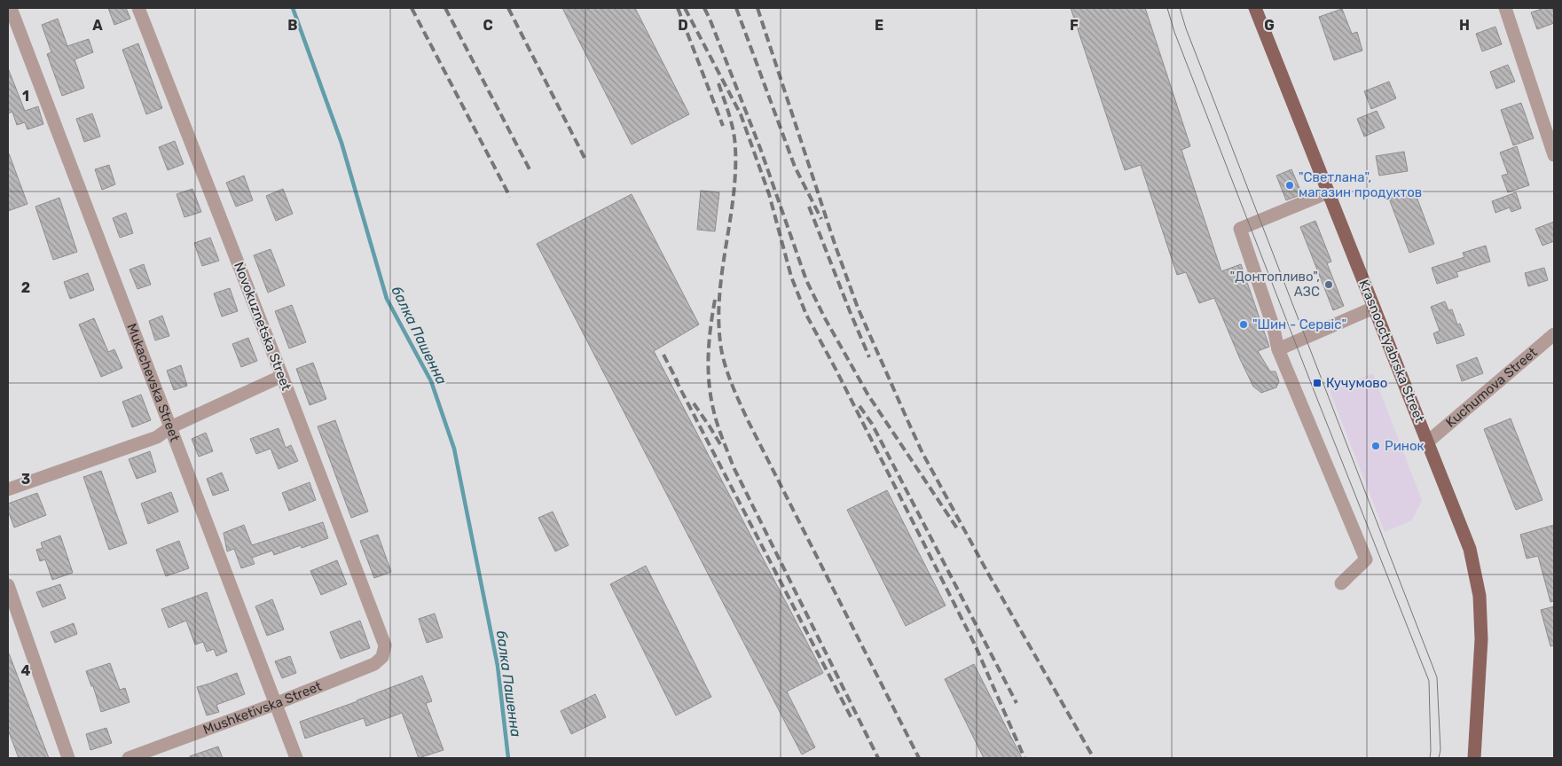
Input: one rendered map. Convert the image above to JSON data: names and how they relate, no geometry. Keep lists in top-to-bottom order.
{
  "streets": {
    "main road": ["Krasnooctyabrska Street"],
    "street": [
      "Novokuznetska Street",
      "Mukachevska Street",
      "Kuchumova Street",
      "Mushketivska Street"
    ]
  },
  "crossings": [
    ["Novokuznetska Street", "Mushketivska Street"],
    ["Krasnooctyabrska Street", "Kuchumova Street"],
    ["Mukachevska Street", "Mushketivska Street"]
  ],
  "water": ["балка Пашенна"],
  "places": {
    "other": [
      "\"Светлана\", магазин продуктов",
      "\"Донтопливо\", АЗС",
      "\"Шин - Сервіс\"",
      "Ринок"
    ],
    "transit": ["Кучумово"]
  },
  "grid": {
    "columns": [
      "A",
      "B",
      "C",
      "D",
      "E",
      "F",
      "G",
      "H"
    ],
    "rows": [
      "1",
      "2",
      "3",
      "4"
    ]
  }
}
